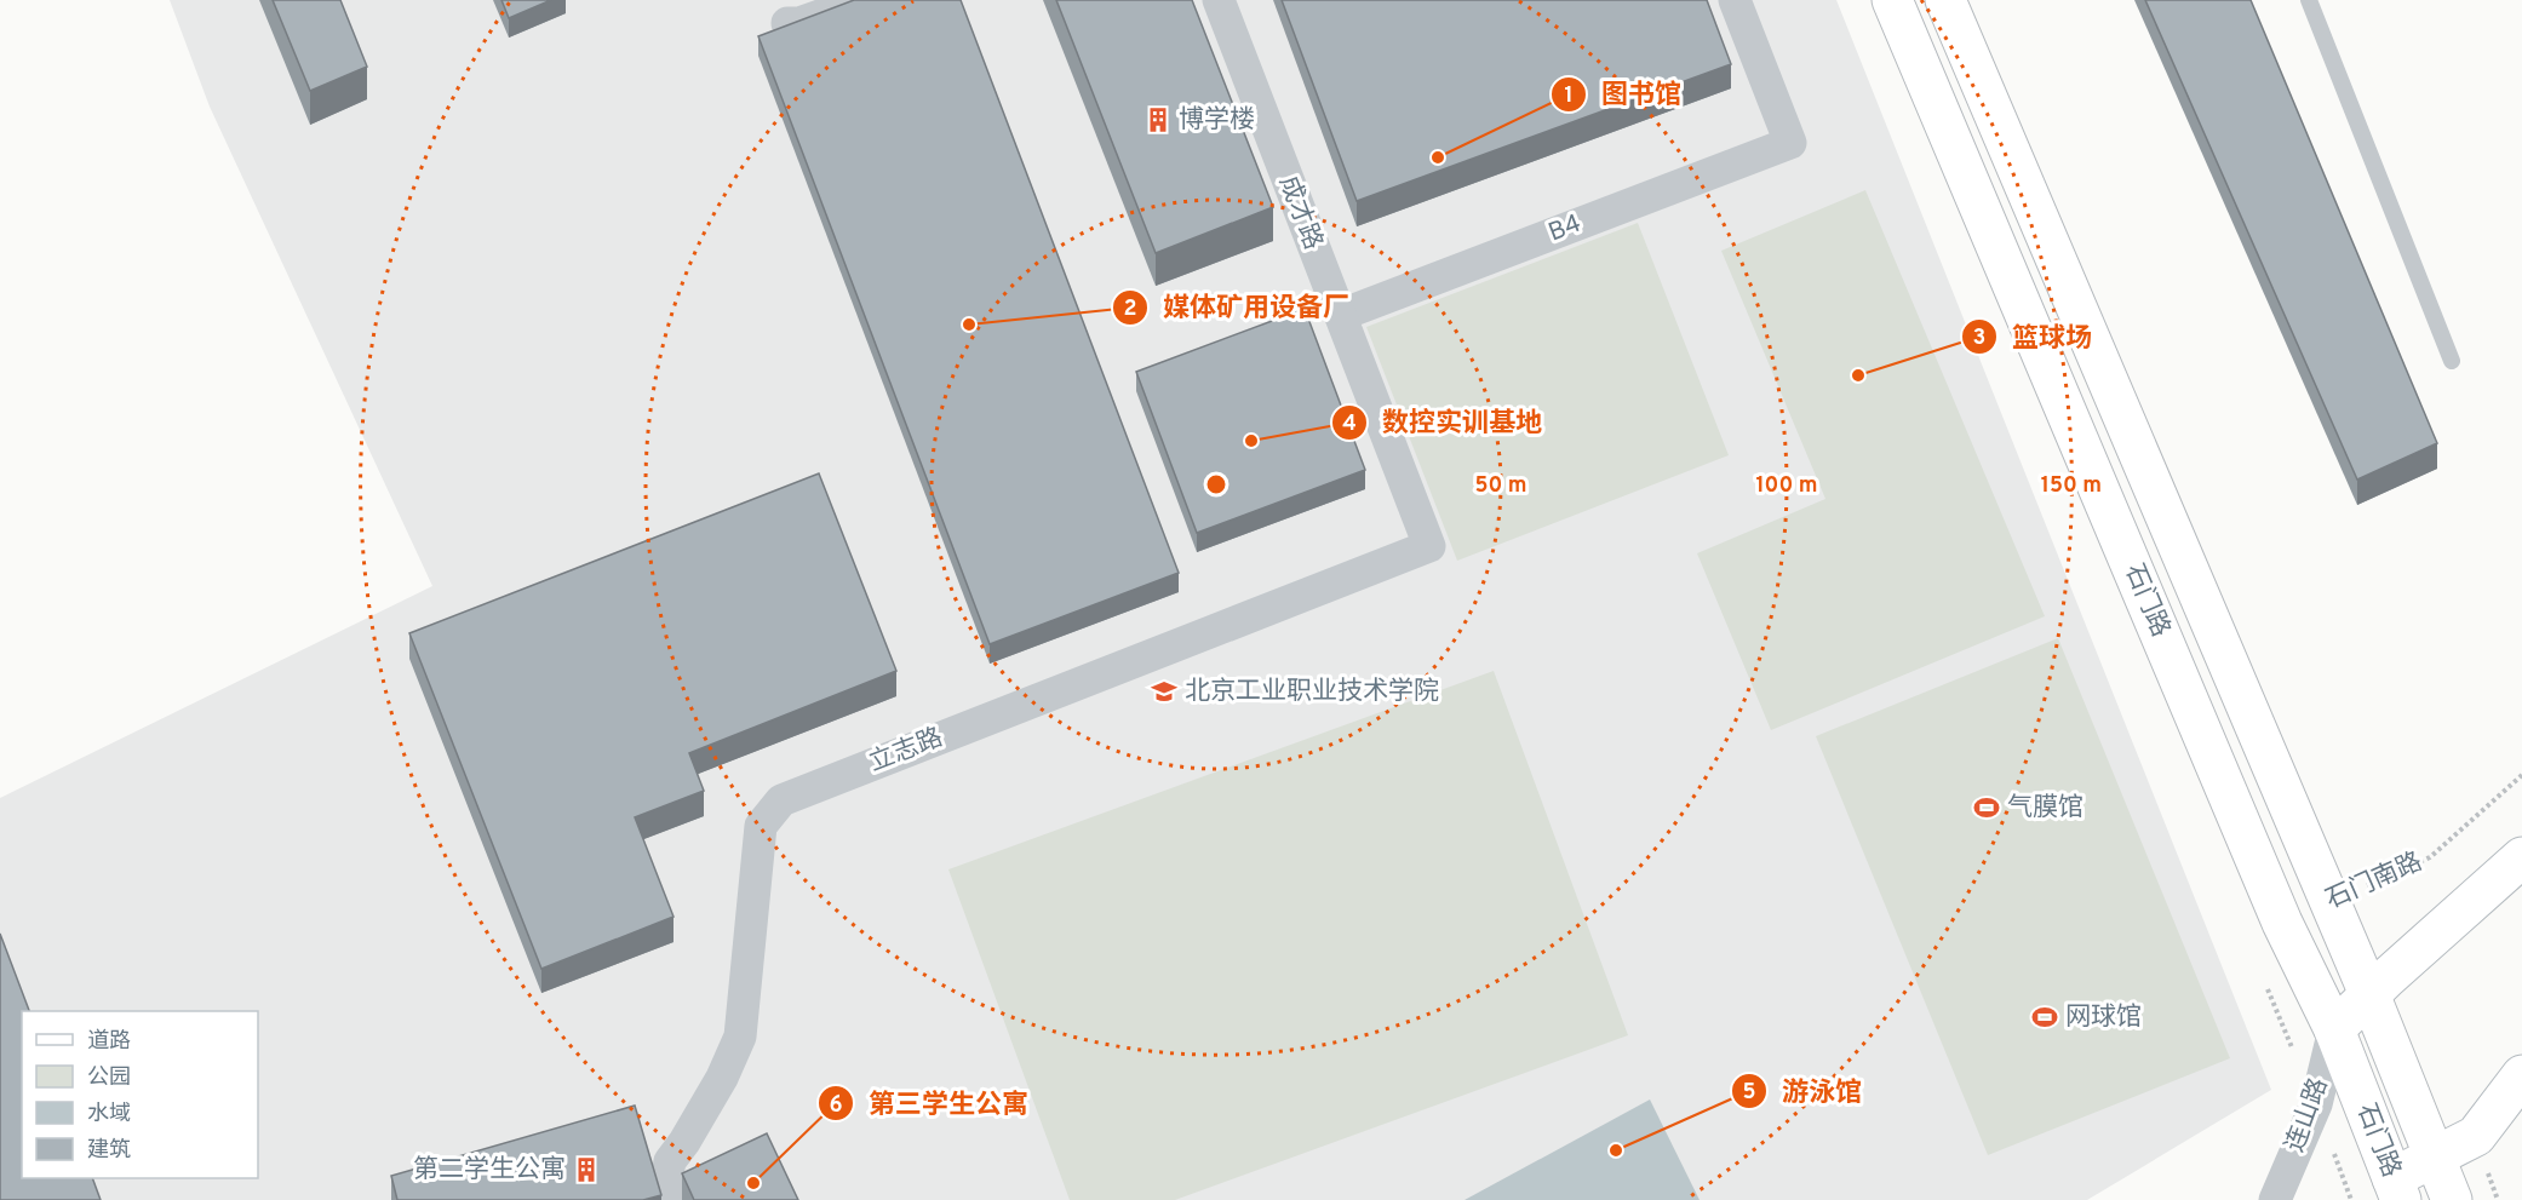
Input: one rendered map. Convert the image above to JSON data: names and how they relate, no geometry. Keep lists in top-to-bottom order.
{
  "streets": {
    "main road": ["石门路"],
    "street": [
      "成才路",
      "B4",
      "立志路",
      "连山路"
    ],
    "path": ["石门南路"]
  },
  "crossings": [
    ["成才路", "B4"],
    ["成才路", "立志路"],
    ["石门路", "石门南路"],
    ["石门路", "连山路"]
  ],
  "places": {
    "building": ["博学楼", "第二学生公寓"],
    "other": [
      "图书馆",
      "媒体矿用设备厂",
      "篮球场",
      "数控实训基地",
      "游泳馆",
      "第三学生公寓"
    ],
    "school or university": ["北京工业职业技术学院"],
    "sports": ["气膜馆", "网球馆"]
  },
  "legend": [
    "道路",
    "公园",
    "水域",
    "建筑"
  ],
  "rings": ["50 m", "100 m", "150 m"]
}
